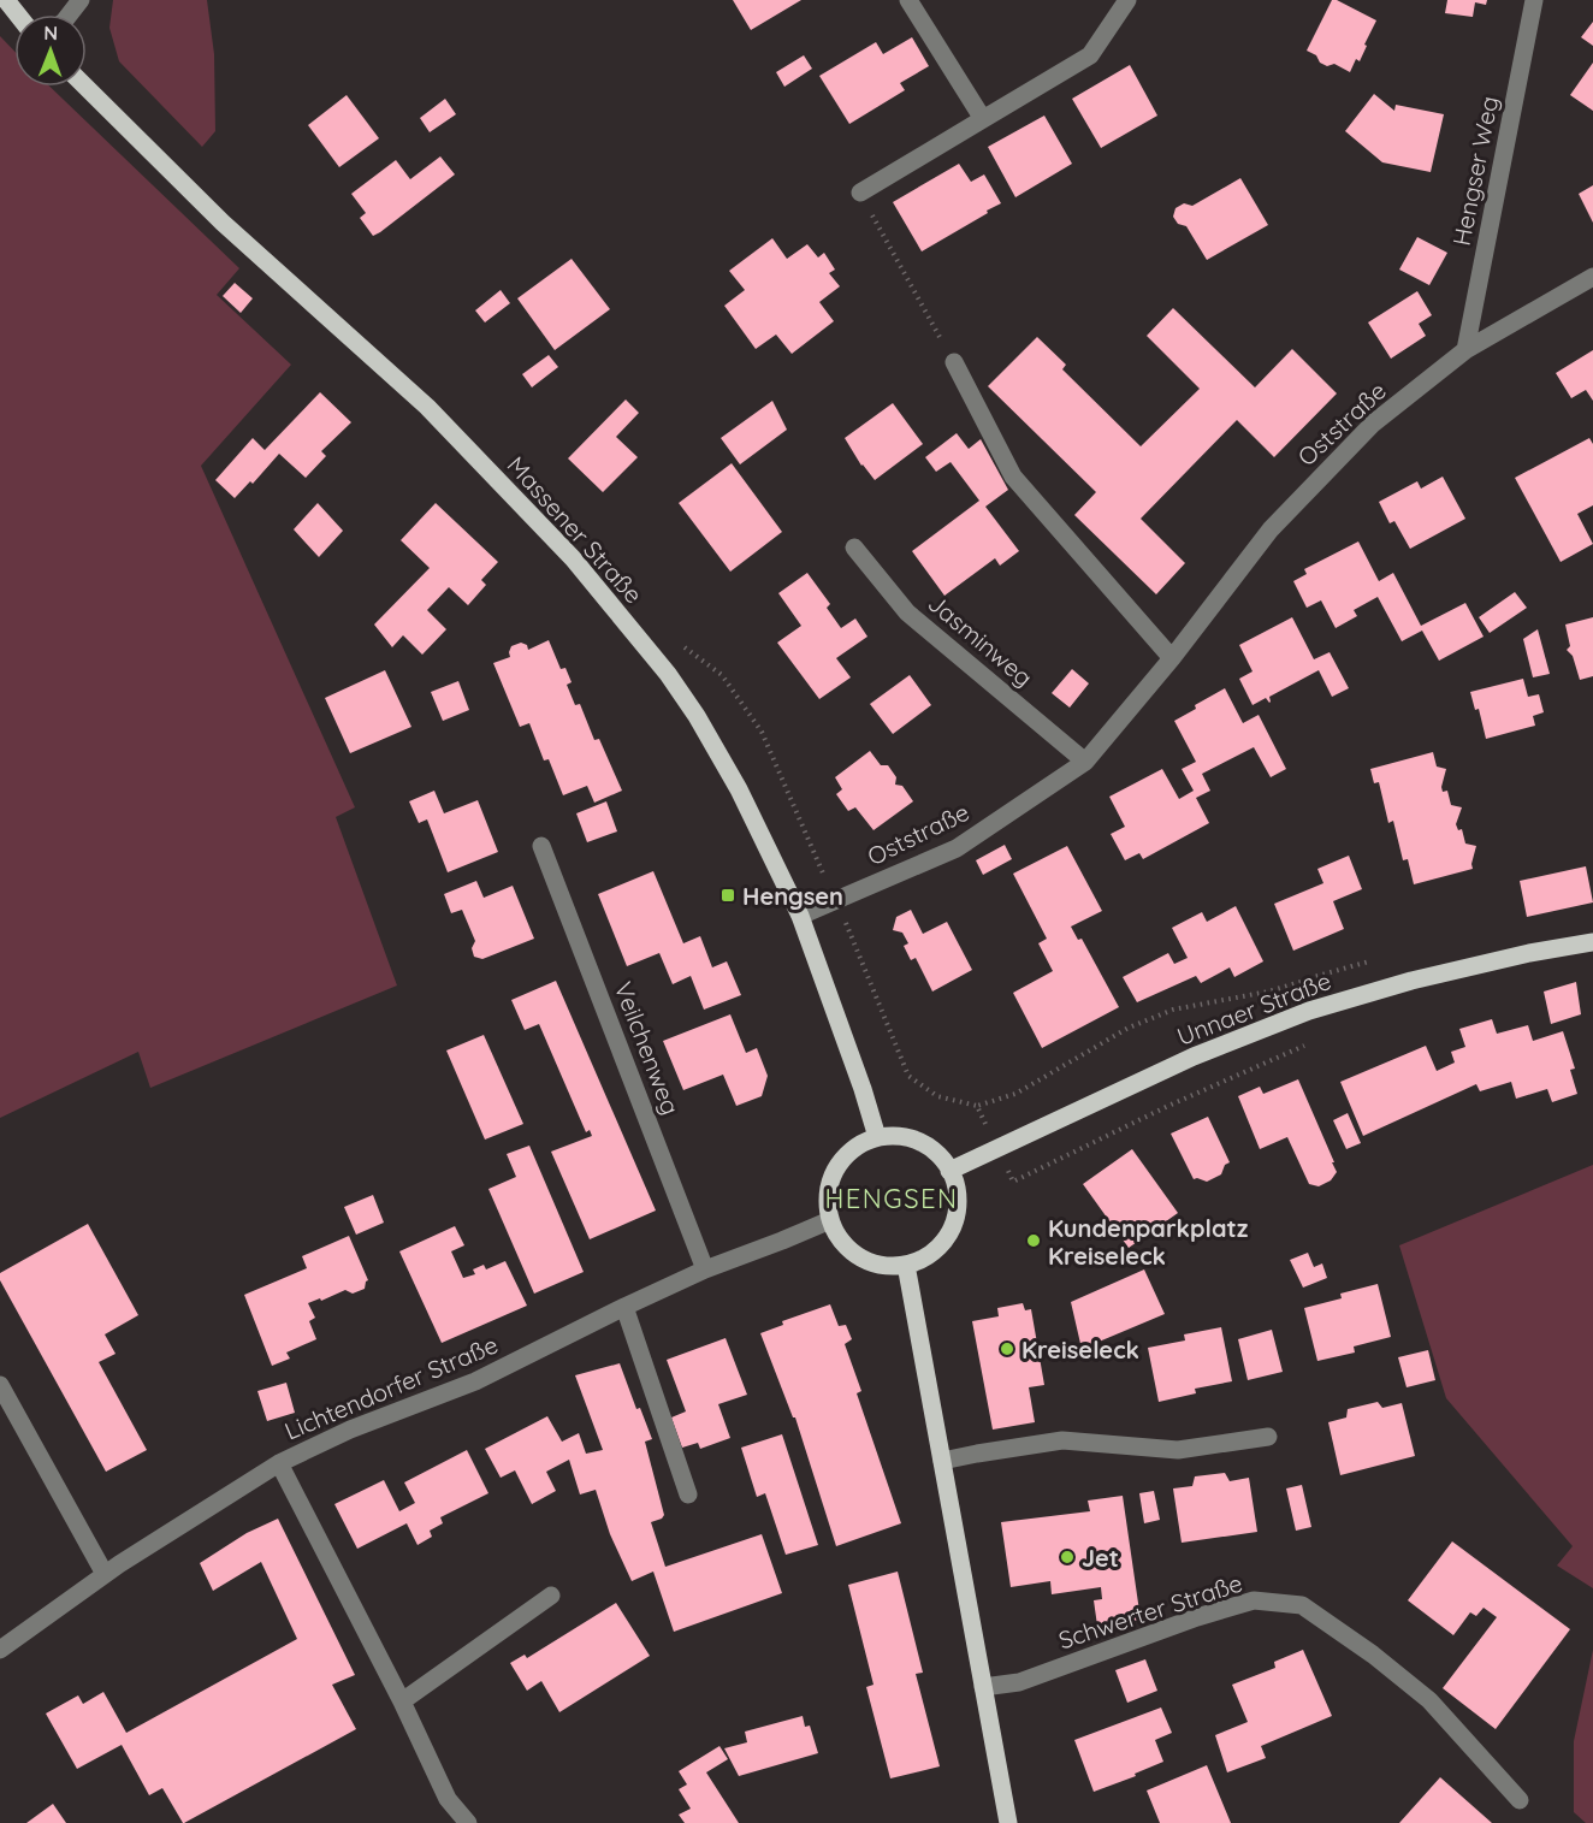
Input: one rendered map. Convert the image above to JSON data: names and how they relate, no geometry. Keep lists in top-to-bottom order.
{
  "streets": {
    "main road": ["Massener Straße", "Unnaer Straße"],
    "street": [
      "Hengser Weg",
      "Oststraße",
      "Jasminweg",
      "Veilchenweg",
      "Lichtendorfer Straße",
      "Schwerter Straße"
    ]
  },
  "crossings": [
    ["Hengser Weg", "Oststraße"],
    ["Oststraße", "Massener Straße"],
    ["Oststraße", "Jasminweg"],
    ["Massener Straße", "Unnaer Straße"],
    ["Massener Straße", "Lichtendorfer Straße"],
    ["Unnaer Straße", "Lichtendorfer Straße"],
    ["Veilchenweg", "Lichtendorfer Straße"]
  ],
  "districts": ["HENGSEN"],
  "places": {
    "transit": ["Hengsen"],
    "other": ["Kundenparkplatz Kreiseleck", "Kreiseleck", "Jet"]
  },
  "north": "top"
}
